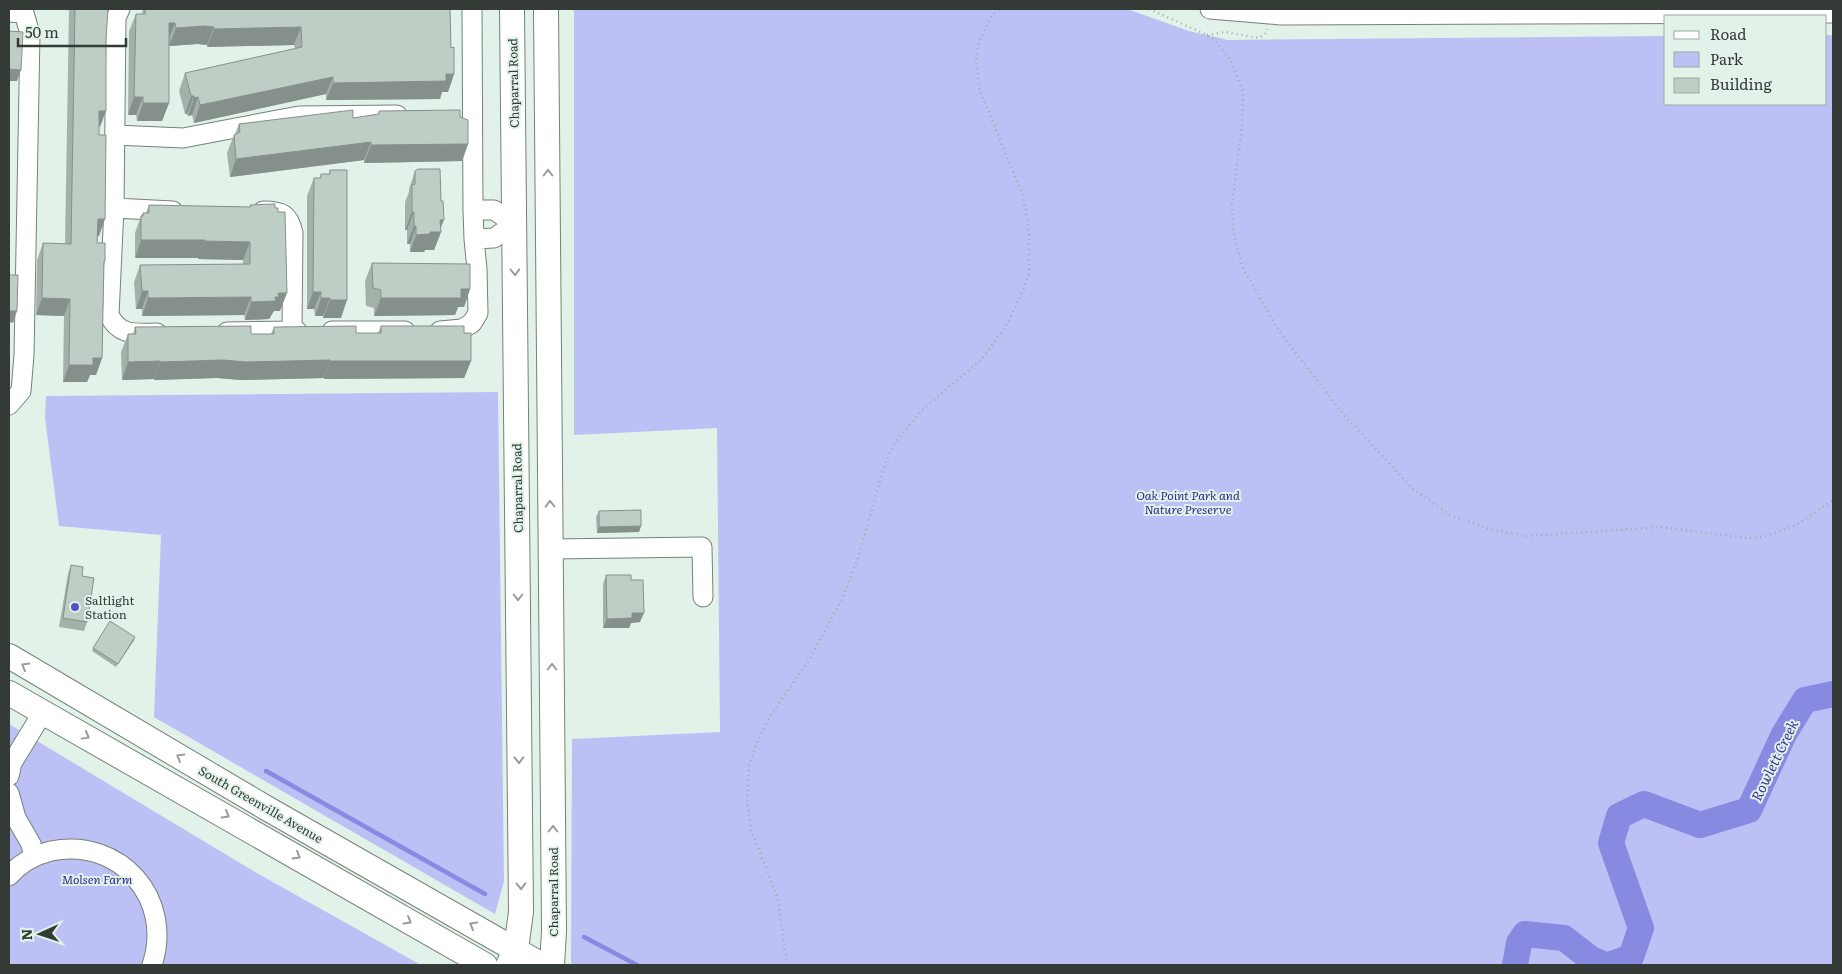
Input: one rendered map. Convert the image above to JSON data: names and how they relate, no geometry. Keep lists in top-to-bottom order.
{
  "streets": {
    "main road": ["Chaparral Road", "South Greenville Avenue"]
  },
  "crossings": [
    ["Chaparral Road", "South Greenville Avenue"]
  ],
  "water": ["Rowlett Creek"],
  "parks": ["Oak Point Park and Nature Preserve", "Molsen Farm"],
  "places": ["Saltlight Station"],
  "legend": ["Road", "Park", "Building"],
  "scale_bar": "50 m",
  "north": "left"
}
